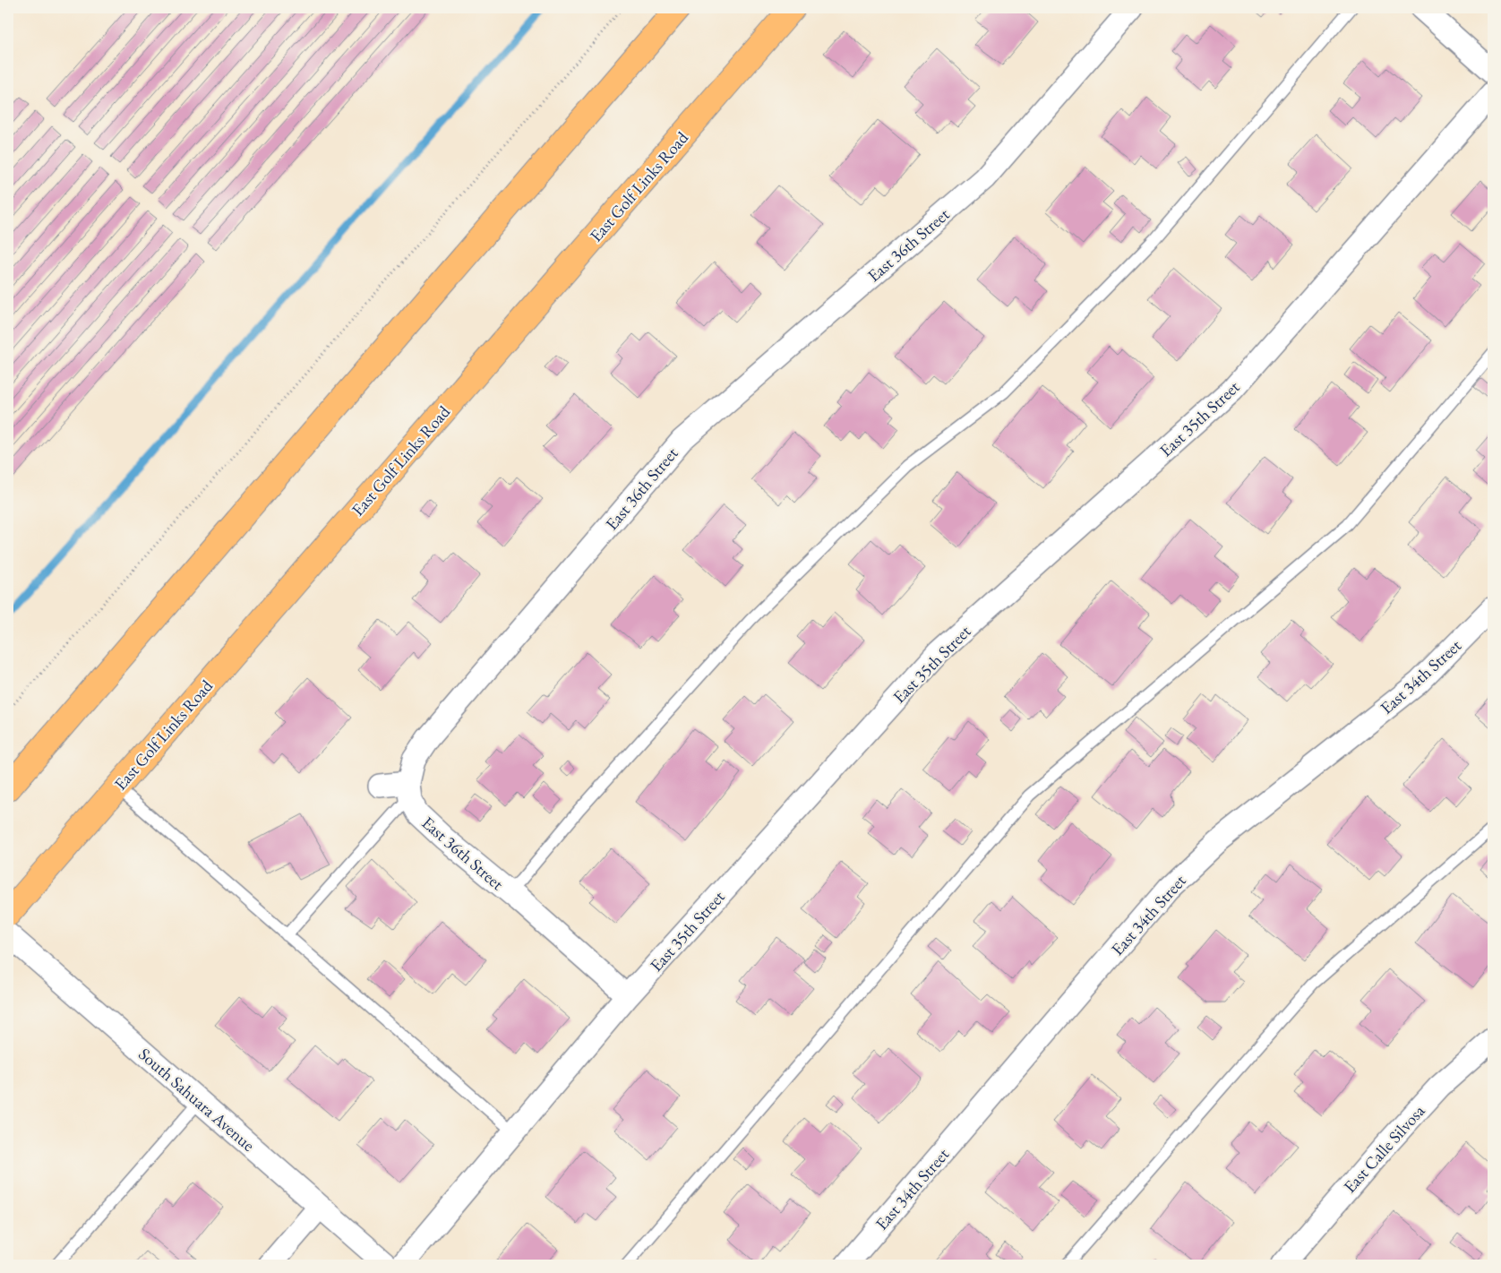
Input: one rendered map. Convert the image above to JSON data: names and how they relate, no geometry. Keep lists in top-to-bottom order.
{
  "streets": {
    "main road": ["East Golf Links Road"],
    "street": [
      "East 36th Street",
      "East 35th Street",
      "East 34th Street",
      "South Sahuara Avenue",
      "East Calle Silvosa"
    ]
  },
  "crossings": [
    ["East 36th Street", "East 35th Street"]
  ]
}
